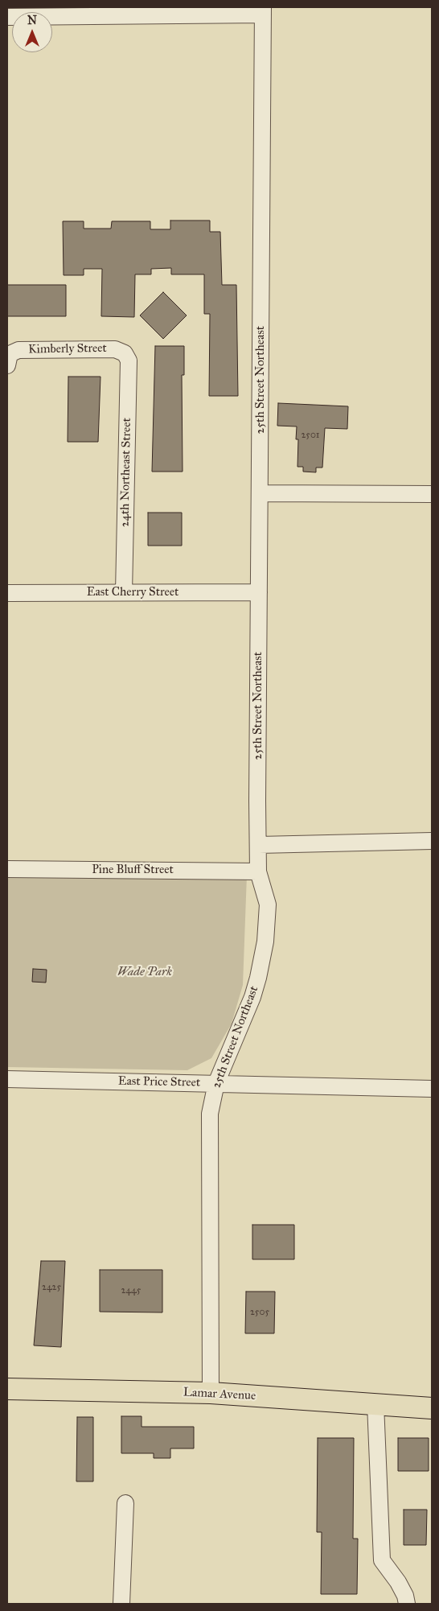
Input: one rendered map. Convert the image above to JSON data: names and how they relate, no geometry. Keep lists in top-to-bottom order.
{
  "streets": {
    "main road": ["Lamar Avenue"],
    "street": [
      "Kimberly Street",
      "25th Street Northeast",
      "24th Northeast Street",
      "East Cherry Street",
      "Pine Bluff Street",
      "East Price Street"
    ]
  },
  "crossings": [
    ["Kimberly Street", "24th Northeast Street"],
    ["25th Street Northeast", "East Cherry Street"],
    ["25th Street Northeast", "Pine Bluff Street"],
    ["25th Street Northeast", "East Price Street"],
    ["25th Street Northeast", "Lamar Avenue"],
    ["24th Northeast Street", "East Cherry Street"]
  ],
  "parks": ["Wade Park"],
  "house_numbers": [
    "2501",
    "2425",
    "2445",
    "2505"
  ],
  "north": "top"
}
